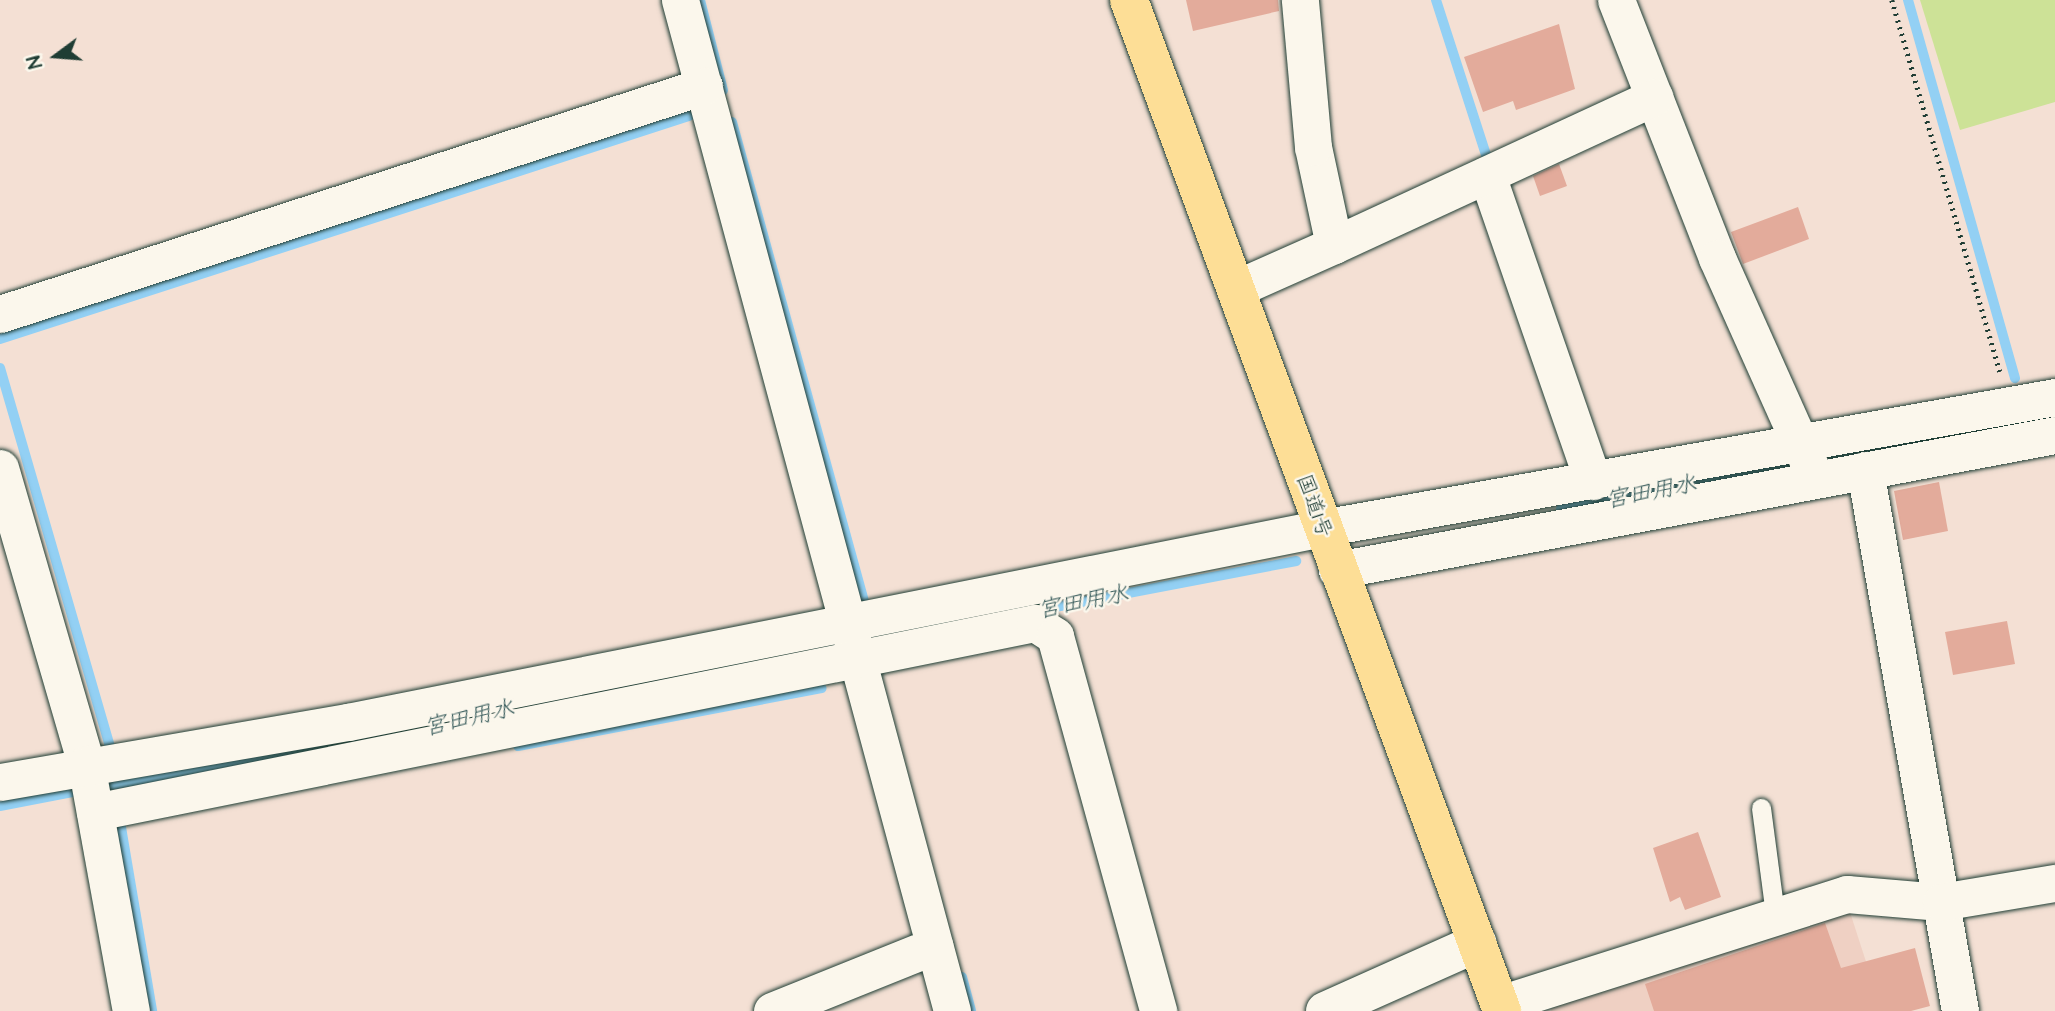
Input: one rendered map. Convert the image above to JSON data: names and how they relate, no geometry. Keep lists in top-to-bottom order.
{
  "streets": {
    "highway": ["国道1号"]
  },
  "water": ["宮田用水"],
  "north": "left"
}
